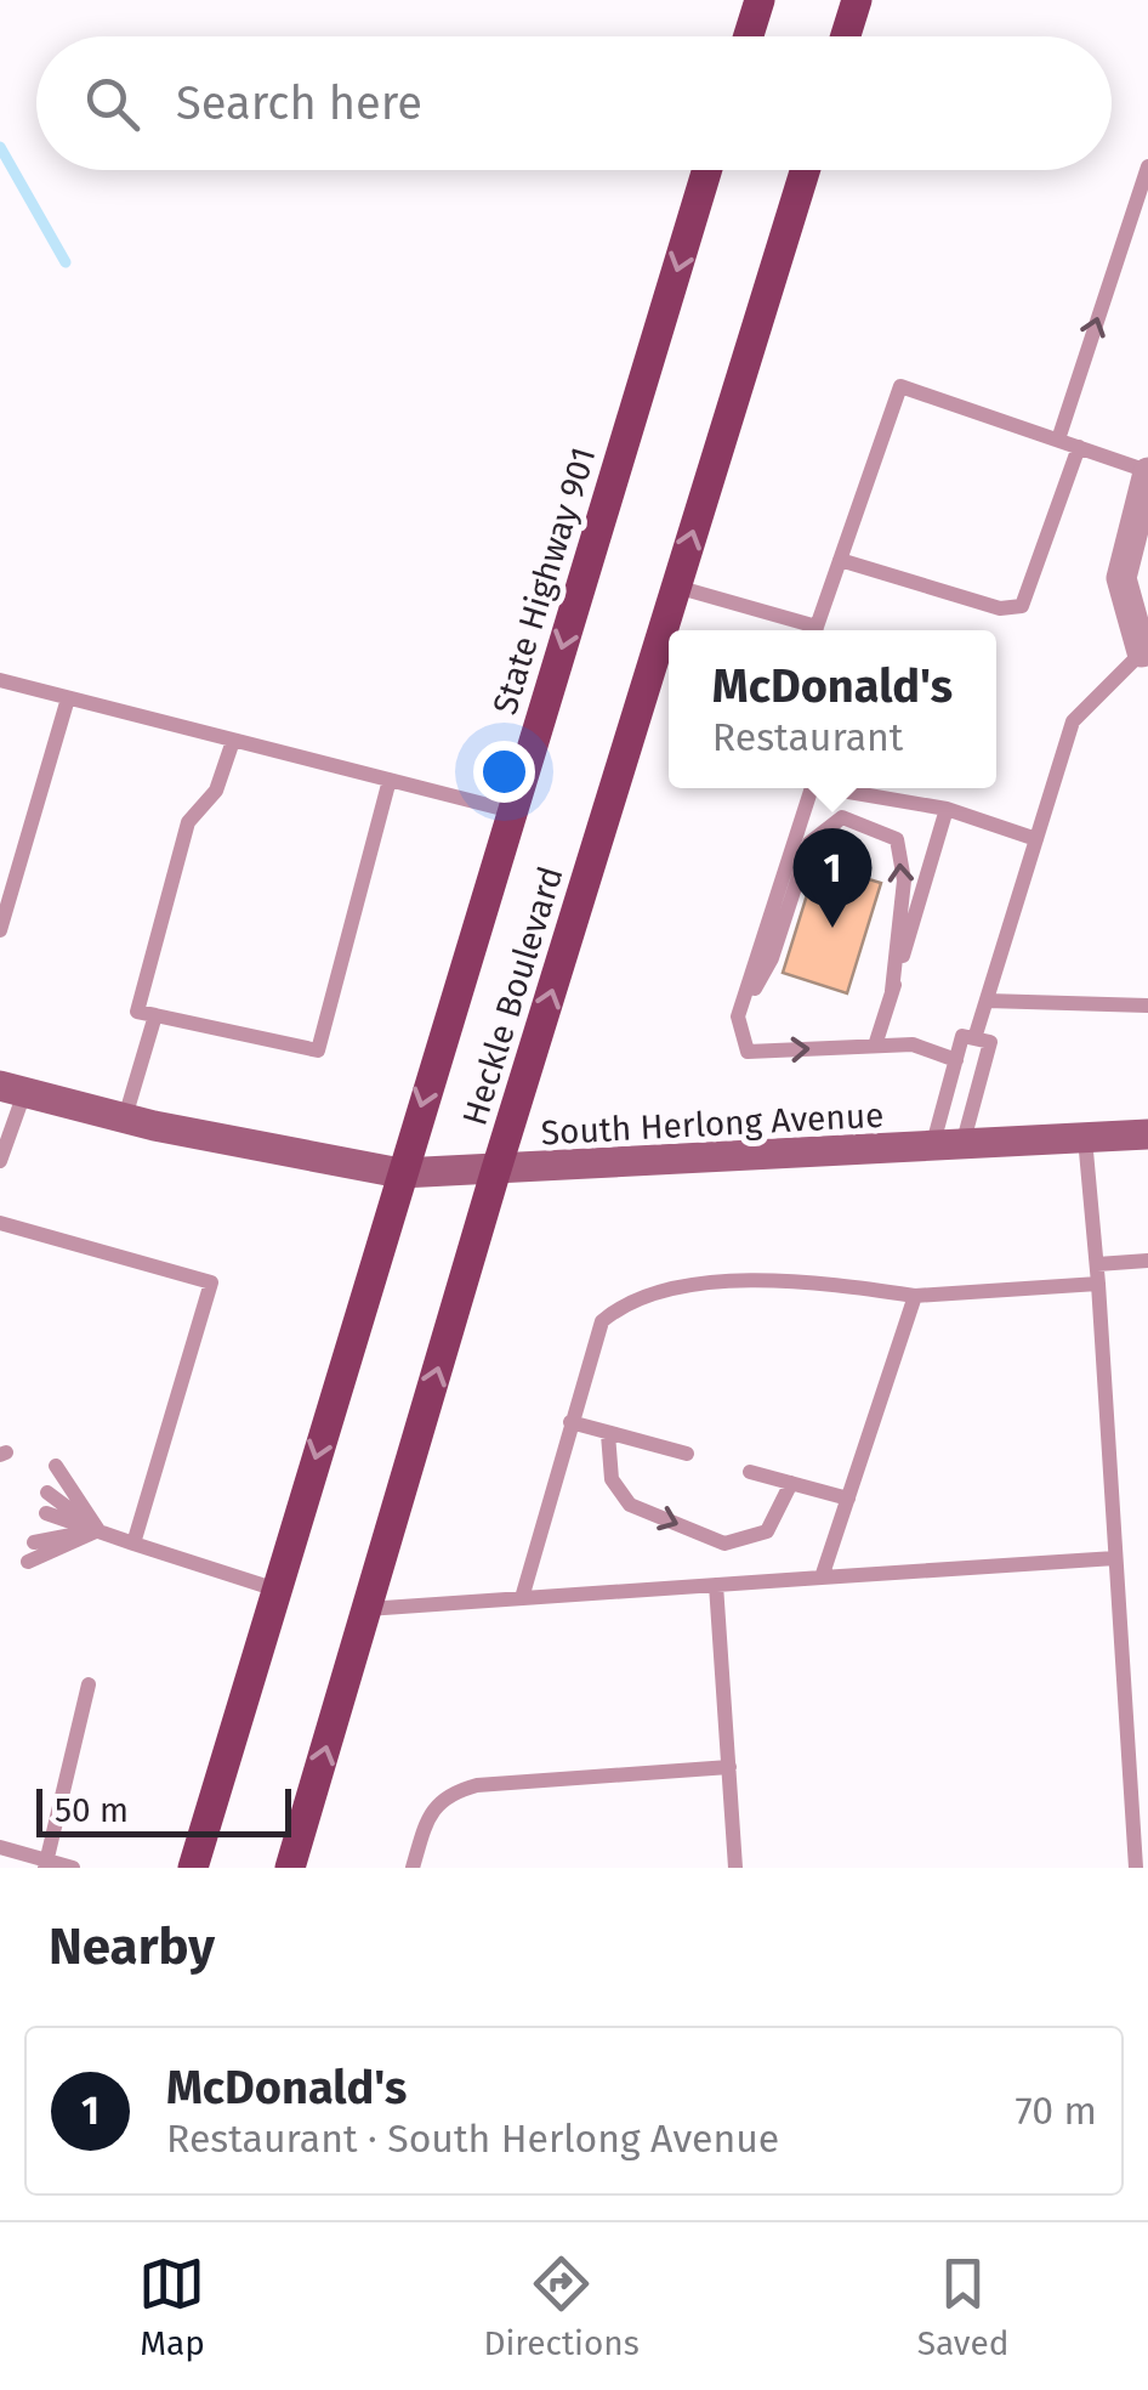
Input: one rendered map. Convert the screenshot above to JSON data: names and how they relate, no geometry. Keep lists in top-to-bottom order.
{
  "streets": {
    "main road": ["State Highway 901", "Heckle Boulevard"],
    "street": ["South Herlong Avenue"]
  },
  "crossings": [
    ["State Highway 901", "South Herlong Avenue"],
    ["Heckle Boulevard", "South Herlong Avenue"]
  ],
  "one_way": ["State Highway 901"],
  "scale_bar": "50 m",
  "page": {
    "search": "Search here",
    "popup": ["McDonald's", "Restaurant"],
    "pins": "1",
    "scale": "50 m",
    "heading": "Nearby",
    "list": [
      {
        "mark": "1",
        "name": "McDonald's",
        "note": "Restaurant · South Herlong Avenue",
        "value": "70 m"
      }
    ],
    "nav": ["Map", "Directions", "Saved"]
  }
}
